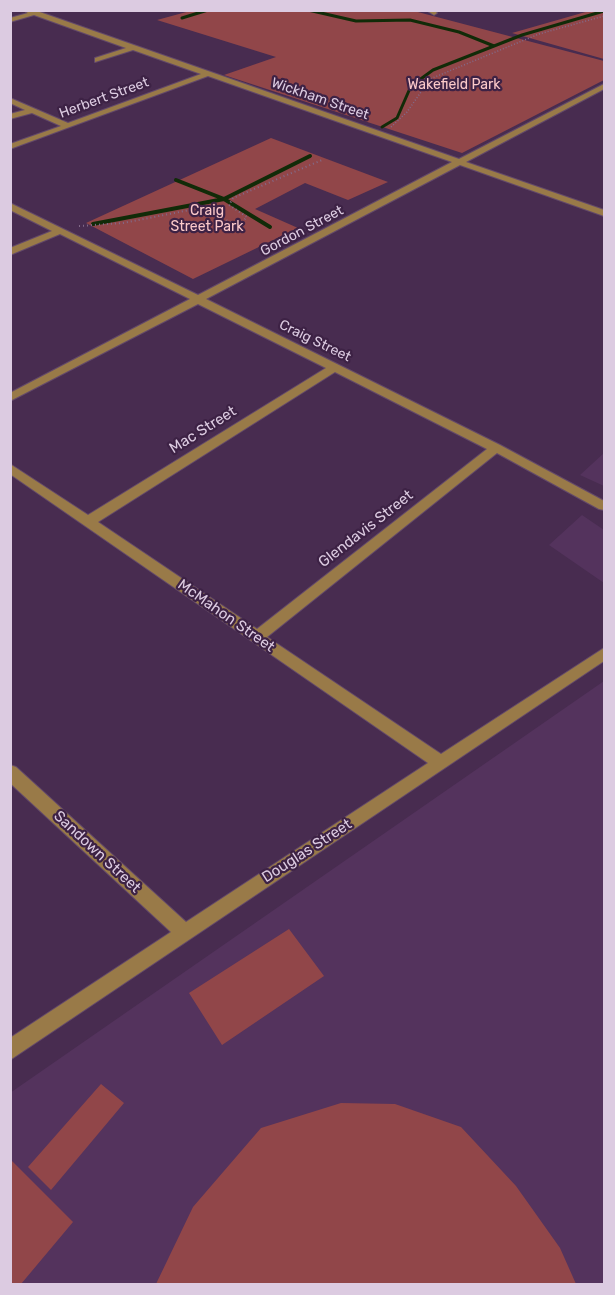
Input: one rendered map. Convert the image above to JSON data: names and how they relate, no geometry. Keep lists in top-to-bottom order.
{
  "streets": {
    "street": [
      "Herbert Street",
      "Wickham Street",
      "Gordon Street",
      "Craig Street",
      "Mac Street",
      "Glendavis Street",
      "McMahon Street",
      "Douglas Street",
      "Sandown Street"
    ]
  },
  "crossings": [
    ["Herbert Street", "Wickham Street"],
    ["Wickham Street", "Gordon Street"],
    ["Gordon Street", "Craig Street"],
    ["Craig Street", "Mac Street"],
    ["Craig Street", "Glendavis Street"],
    ["Mac Street", "McMahon Street"],
    ["Glendavis Street", "McMahon Street"],
    ["McMahon Street", "Douglas Street"],
    ["Douglas Street", "Sandown Street"]
  ],
  "parks": ["Wakefield Park", "Craig Street Park"]
}
